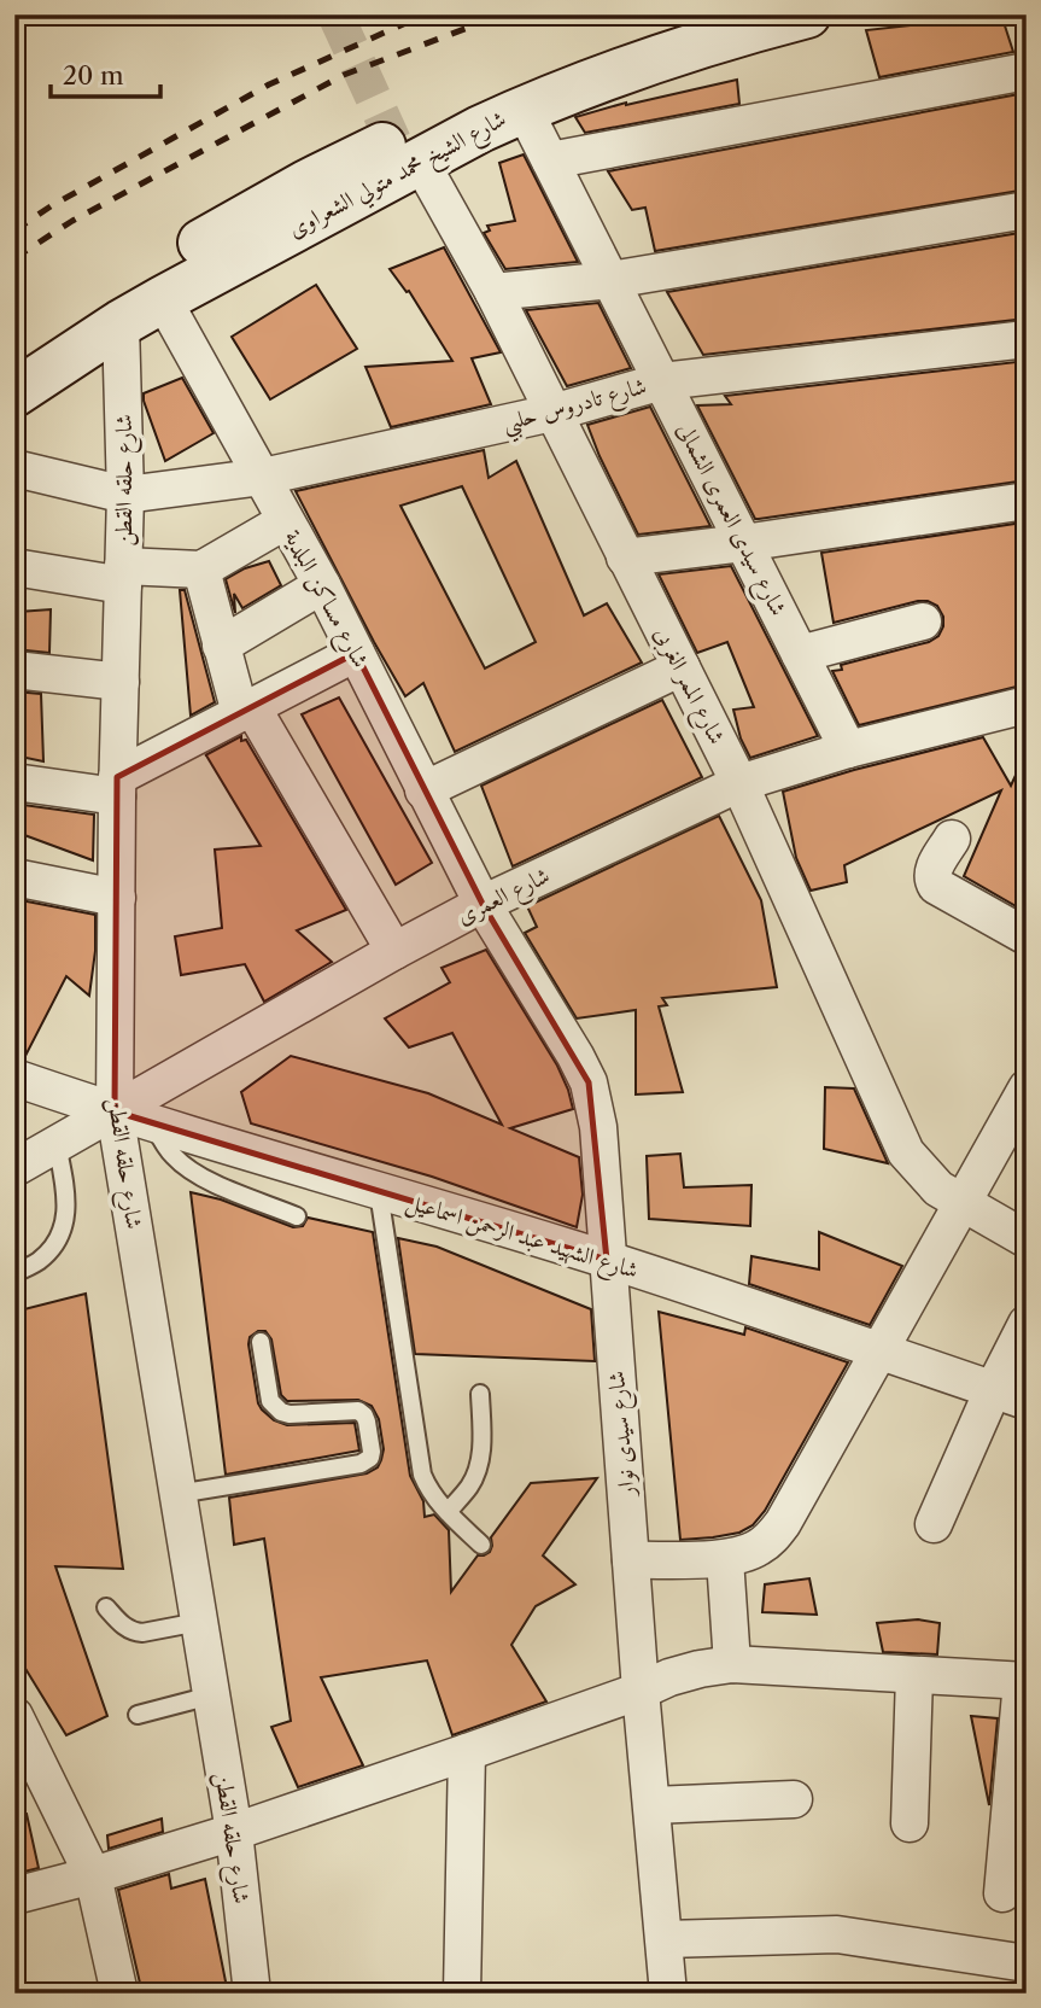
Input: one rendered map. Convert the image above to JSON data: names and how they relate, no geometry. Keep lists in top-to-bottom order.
{
  "streets": {
    "street": [
      "شارع الشيخ محمد متولي الشعراوى",
      "شارع تادروس حلبي",
      "شارع حلقه القطن",
      "شارع سيدى العمرى الشمالى",
      "شارع مساكن البلدية",
      "شارع الممر الغربى",
      "شارع العمرى",
      "شارع الشهيد عبد الرحمن اسماعيل",
      "شارع سيدى نوار"
    ]
  },
  "crossings": [
    ["شارع الشيخ محمد متولي الشعراوى", "شارع حلقه القطن"],
    ["شارع الشيخ محمد متولي الشعراوى", "شارع سيدى العمرى الشمالى"],
    ["شارع الشيخ محمد متولي الشعراوى", "شارع مساكن البلدية"],
    ["شارع الشيخ محمد متولي الشعراوى", "شارع الممر الغربى"],
    ["شارع تادروس حلبي", "شارع حلقه القطن"],
    ["شارع تادروس حلبي", "شارع سيدى العمرى الشمالى"],
    ["شارع تادروس حلبي", "شارع مساكن البلدية"],
    ["شارع تادروس حلبي", "شارع الممر الغربى"],
    ["شارع حلقه القطن", "شارع العمرى"],
    ["شارع حلقه القطن", "شارع الشهيد عبد الرحمن اسماعيل"],
    ["شارع سيدى العمرى الشمالى", "شارع العمرى"],
    ["شارع مساكن البلدية", "شارع العمرى"],
    ["شارع مساكن البلدية", "شارع سيدى نوار"],
    ["شارع الممر الغربى", "شارع العمرى"],
    ["شارع العمرى", "شارع الشهيد عبد الرحمن اسماعيل"],
    ["شارع العمرى", "شارع سيدى نوار"],
    ["شارع الشهيد عبد الرحمن اسماعيل", "شارع سيدى نوار"]
  ],
  "scale_bar": "20 m"
}
